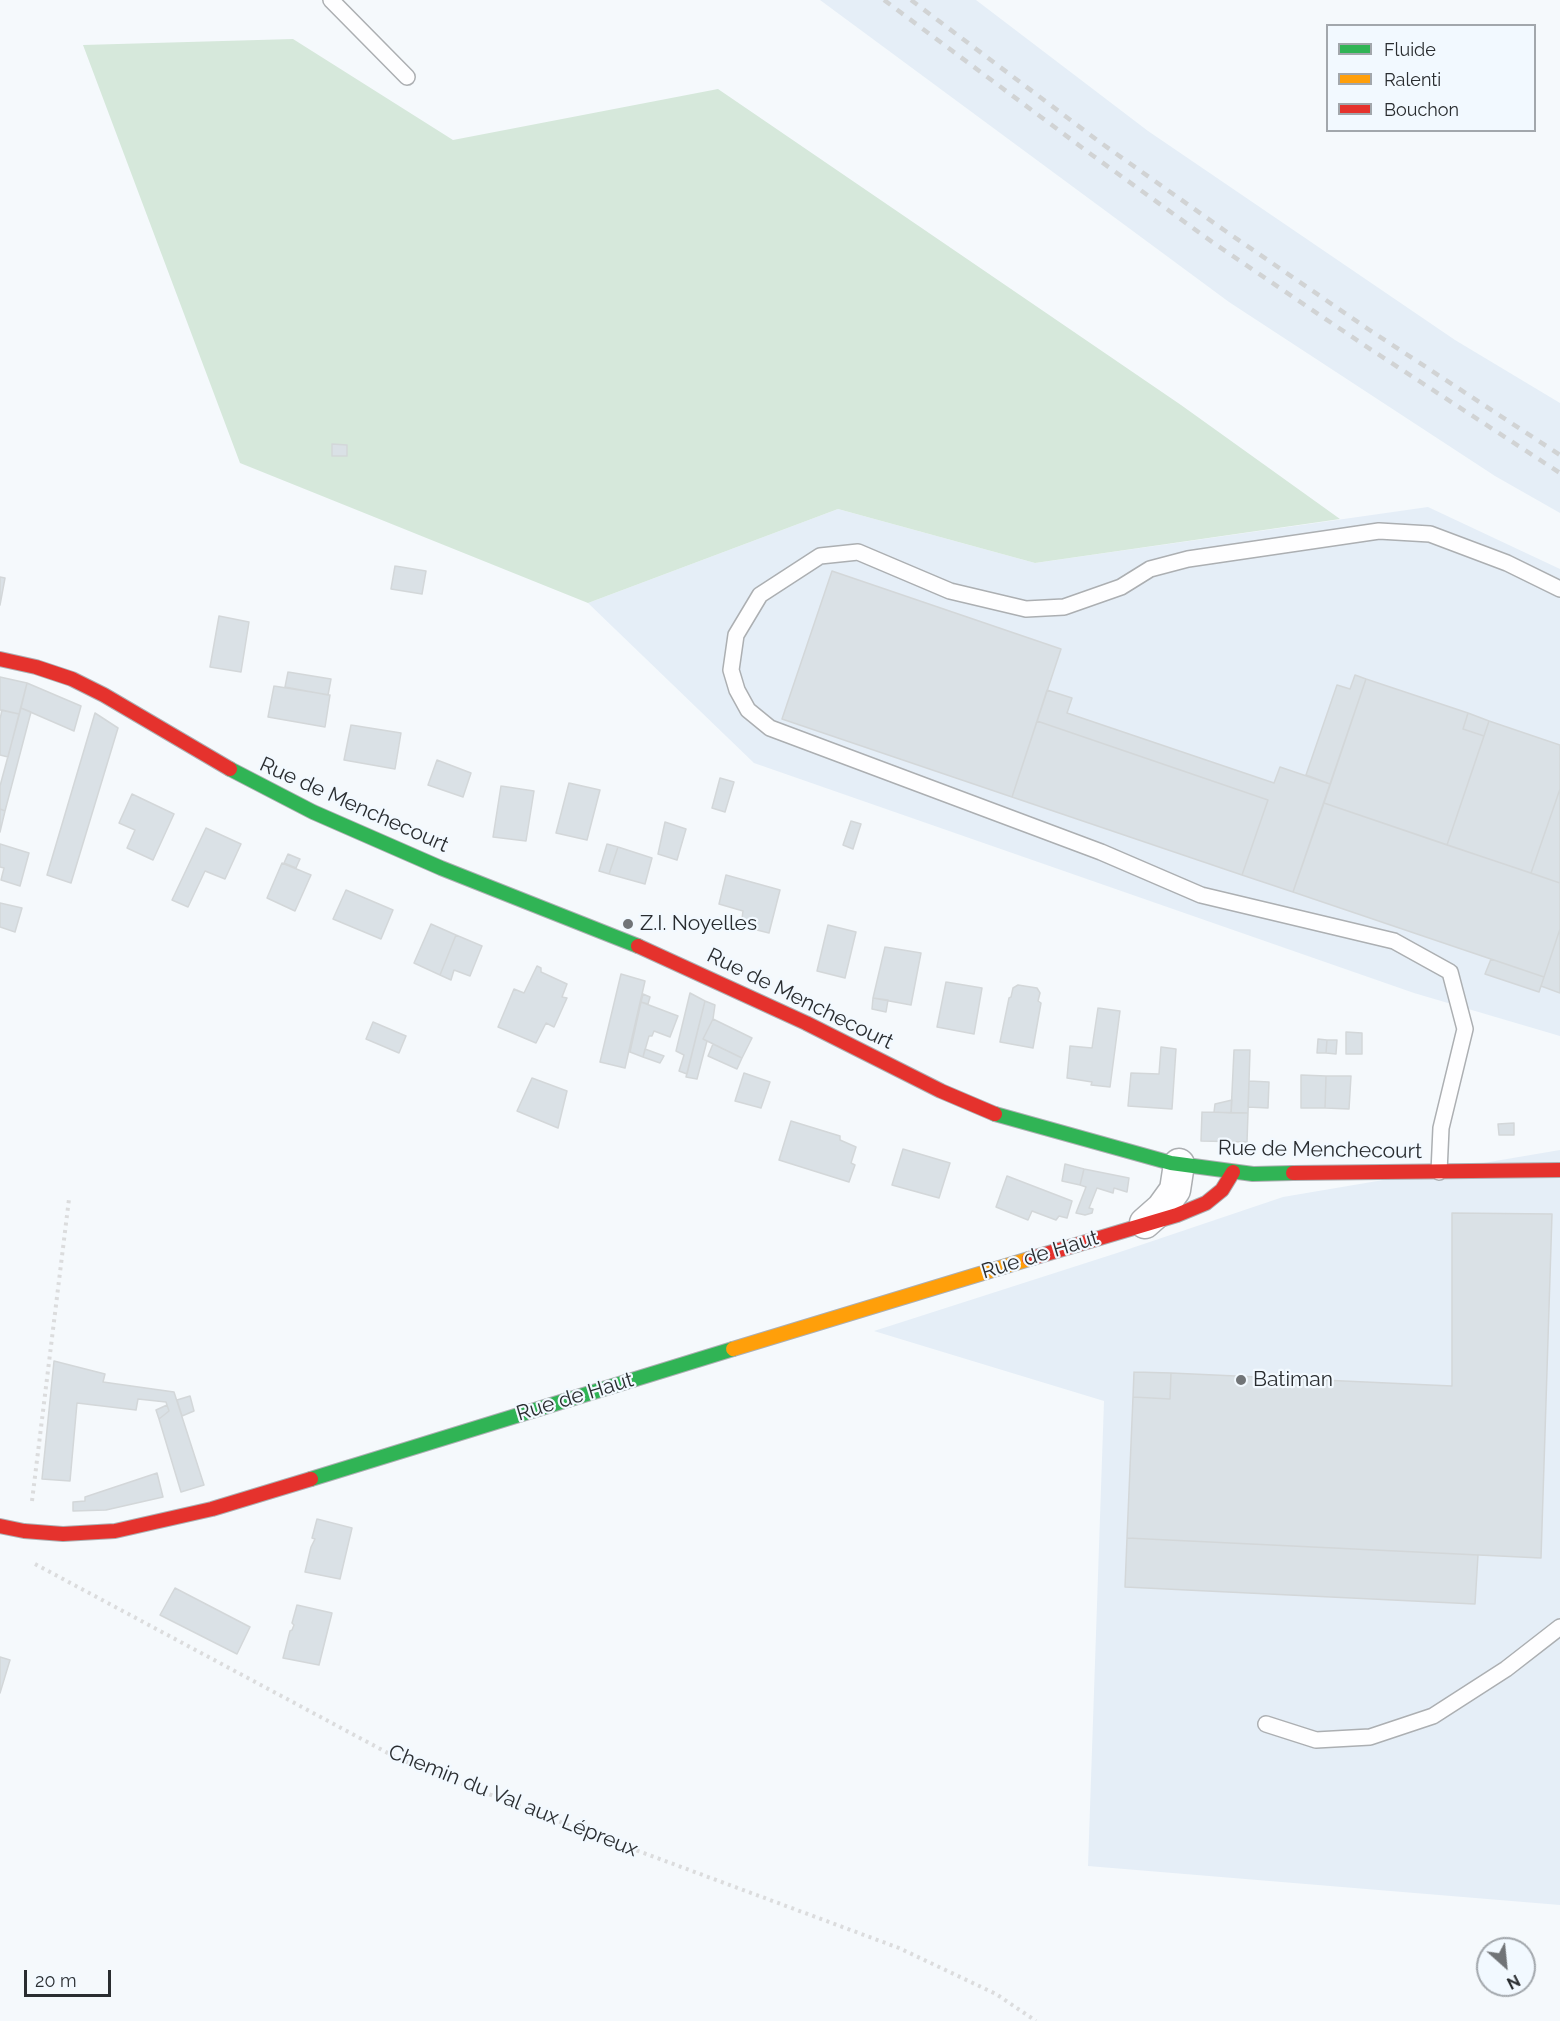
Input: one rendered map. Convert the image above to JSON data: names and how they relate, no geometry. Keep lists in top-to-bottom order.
{
  "streets": {
    "main road": ["Rue de Menchecourt", "Rue de Haut"],
    "path": ["Chemin du Val aux Lépreux"]
  },
  "crossings": [
    ["Rue de Menchecourt", "Rue de Haut"],
    ["Rue de Haut", "Chemin du Val aux Lépreux"]
  ],
  "places": ["Z.I. Noyelles", "Batiman"],
  "legend": ["Fluide", "Ralenti", "Bouchon"],
  "scale_bar": "20 m",
  "north": "bottom right"
}
